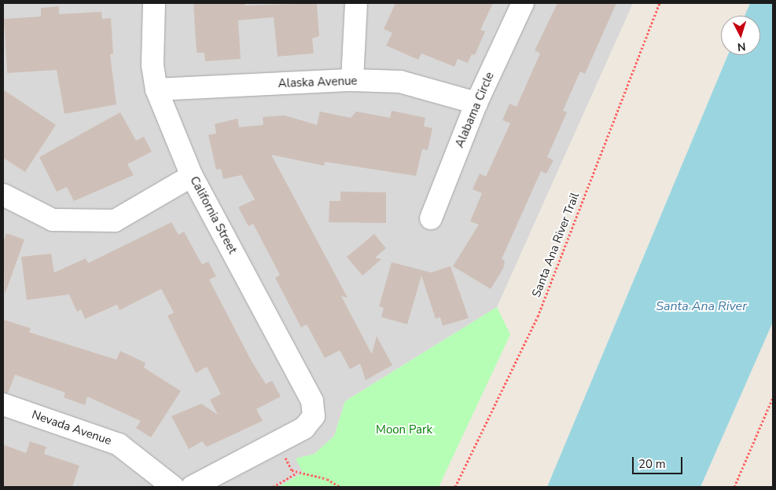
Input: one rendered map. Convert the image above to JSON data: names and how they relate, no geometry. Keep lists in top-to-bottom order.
{
  "streets": {
    "street": [
      "Alaska Avenue",
      "Alabama Circle",
      "California Street",
      "Nevada Avenue"
    ],
    "path": ["Santa Ana River Trail"]
  },
  "crossings": [
    ["Alaska Avenue", "Alabama Circle"],
    ["Alaska Avenue", "California Street"]
  ],
  "water": ["Santa Ana River"],
  "parks": ["Moon Park"],
  "scale_bar": "20 m",
  "north": "bottom"
}
